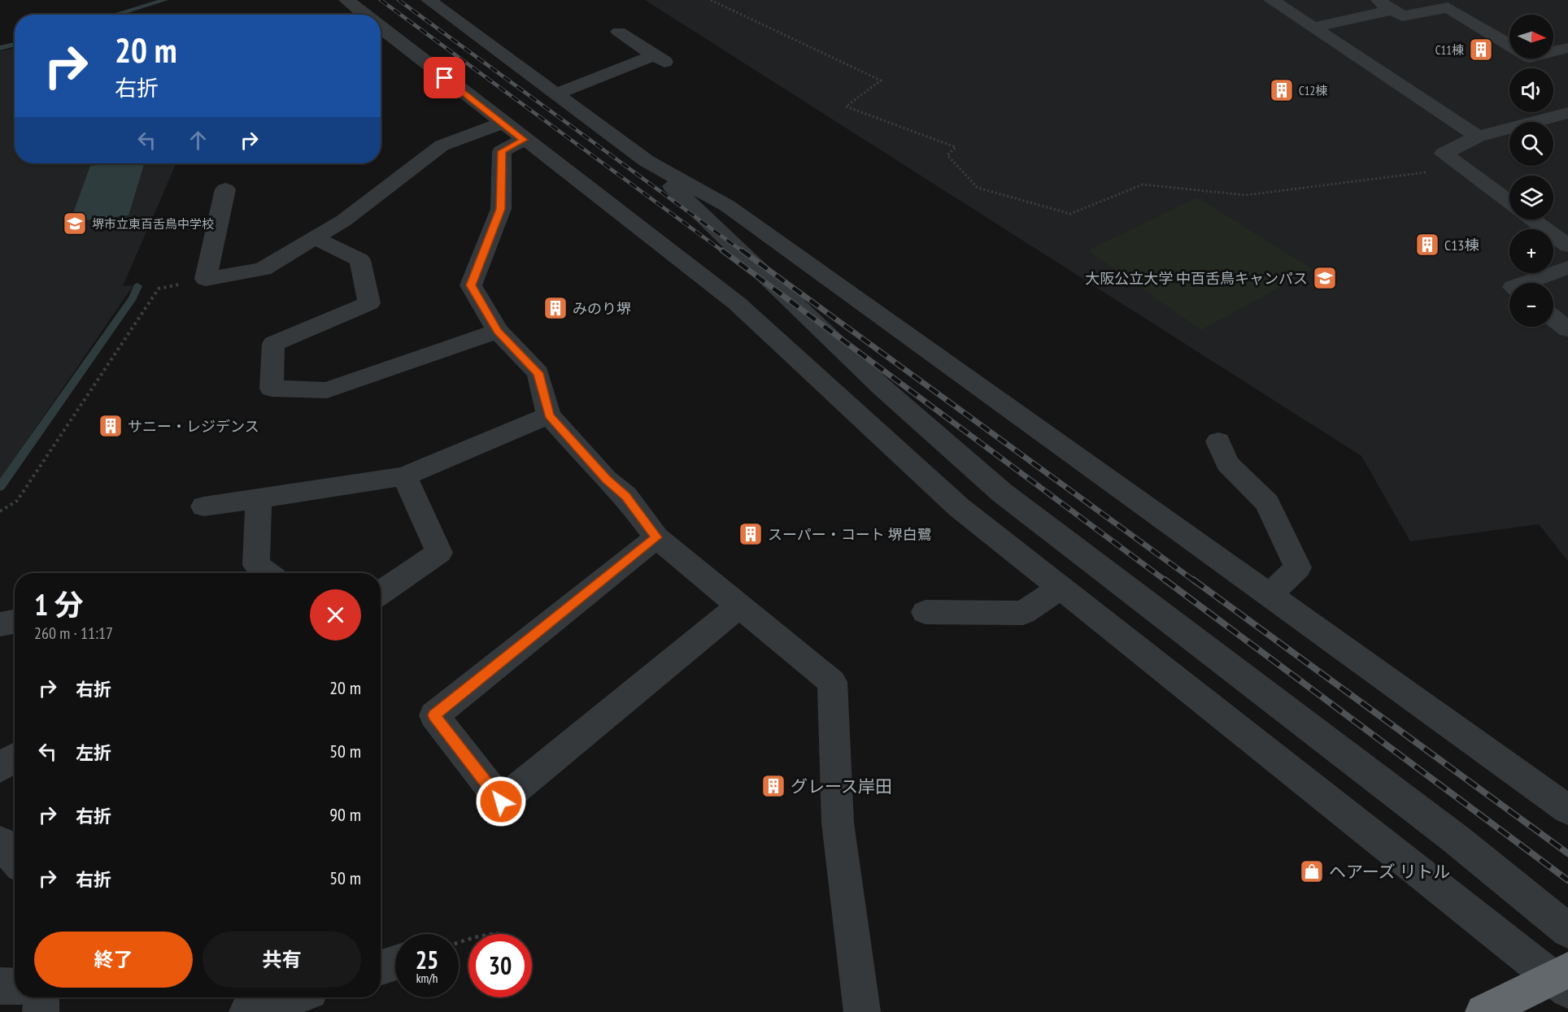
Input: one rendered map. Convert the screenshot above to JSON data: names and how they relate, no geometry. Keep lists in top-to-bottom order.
{
  "places": {
    "building": [
      "C11棟",
      "C12棟",
      "C13棟",
      "みのり堺",
      "サニー・レジデンス",
      "スーパー・コート 堺白鷺",
      "グレース岸田"
    ],
    "school or university": ["堺市立東百舌鳥中学校", "大阪公立大学 中百舌鳥キャンパス"],
    "shop": ["ヘアーズ リトル"]
  },
  "north": "right",
  "page": {
    "map_buttons": ["+", "−"],
    "turn": ["20 m", "右折"],
    "heading": ["1 分", "260 m · 11:17"],
    "list": [
      {
        "name": "右折",
        "value": "20 m"
      },
      {
        "name": "左折",
        "value": "50 m"
      },
      {
        "name": "右折",
        "value": "90 m"
      },
      {
        "name": "右折",
        "value": "50 m"
      }
    ],
    "buttons": ["終了", "共有"],
    "speed": "25 km/h",
    "limit": "30"
  }
}
